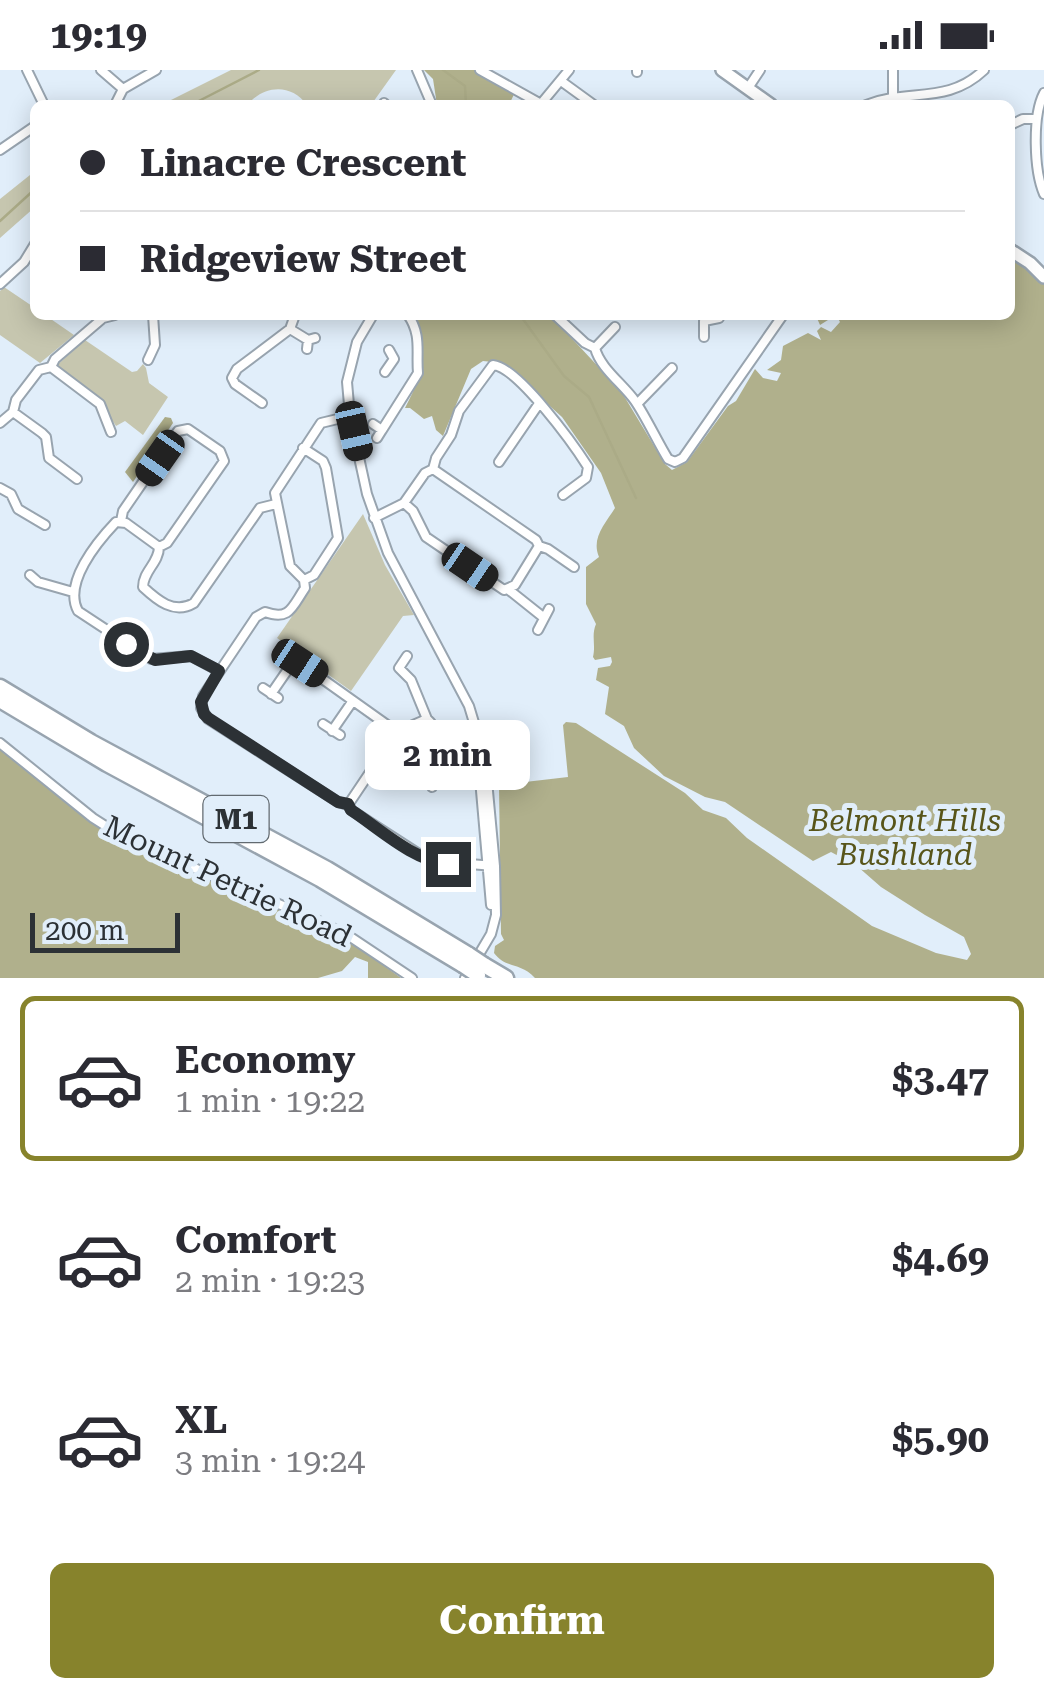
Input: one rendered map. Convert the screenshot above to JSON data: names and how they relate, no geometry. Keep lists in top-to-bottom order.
{
  "streets": {
    "highway": ["M1"],
    "street": ["Mount Petrie Road"]
  },
  "parks": ["Belmont Hills Bushland"],
  "scale_bar": "200 m",
  "page": {
    "status": "19:19",
    "banner": ["Linacre Crescent", "Ridgeview Street"],
    "bubble": "2 min",
    "scale": "200 m",
    "list": [
      {
        "name": "Economy",
        "note": "1 min · 19:22",
        "value": "$3.47"
      },
      {
        "name": "Comfort",
        "note": "2 min · 19:23",
        "value": "$4.69"
      },
      {
        "name": "XL",
        "note": "3 min · 19:24",
        "value": "$5.90"
      }
    ],
    "buttons": "Confirm"
  }
}
